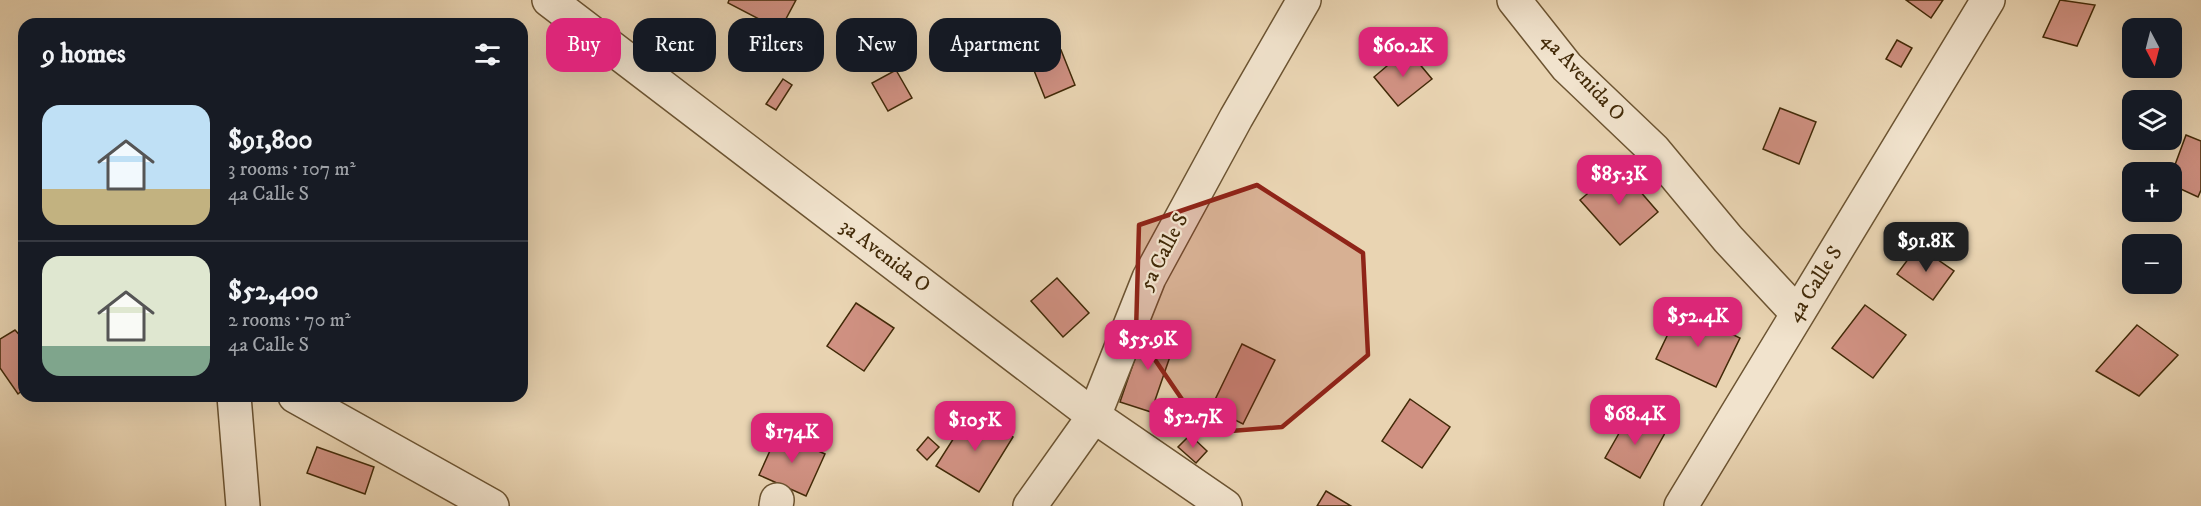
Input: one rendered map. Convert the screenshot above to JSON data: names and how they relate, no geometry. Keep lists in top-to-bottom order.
{
  "streets": {
    "street": [
      "4a Avenida O",
      "5a Calle S",
      "3a Avenida O",
      "4a Calle S"
    ]
  },
  "crossings": [
    ["4a Avenida O", "4a Calle S"],
    ["5a Calle S", "3a Avenida O"]
  ],
  "north": "bottom",
  "page": {
    "map_buttons": ["+", "−"],
    "chip": [
      "Buy",
      "Rent",
      "Filters",
      "New",
      "Apartment"
    ],
    "heading": "9 homes",
    "price": [
      "$60.2K",
      "$85.3K",
      "$91.8K",
      "$52.4K",
      "$55.9K",
      "$68.4K",
      "$52.7K",
      "$105K",
      "$174K"
    ],
    "list": [
      {
        "name": "$91,800",
        "note": "3 rooms · 107 m² · 4a Calle S"
      },
      {
        "name": "$52,400",
        "note": "2 rooms · 70 m² · 4a Calle S"
      }
    ]
  }
}
